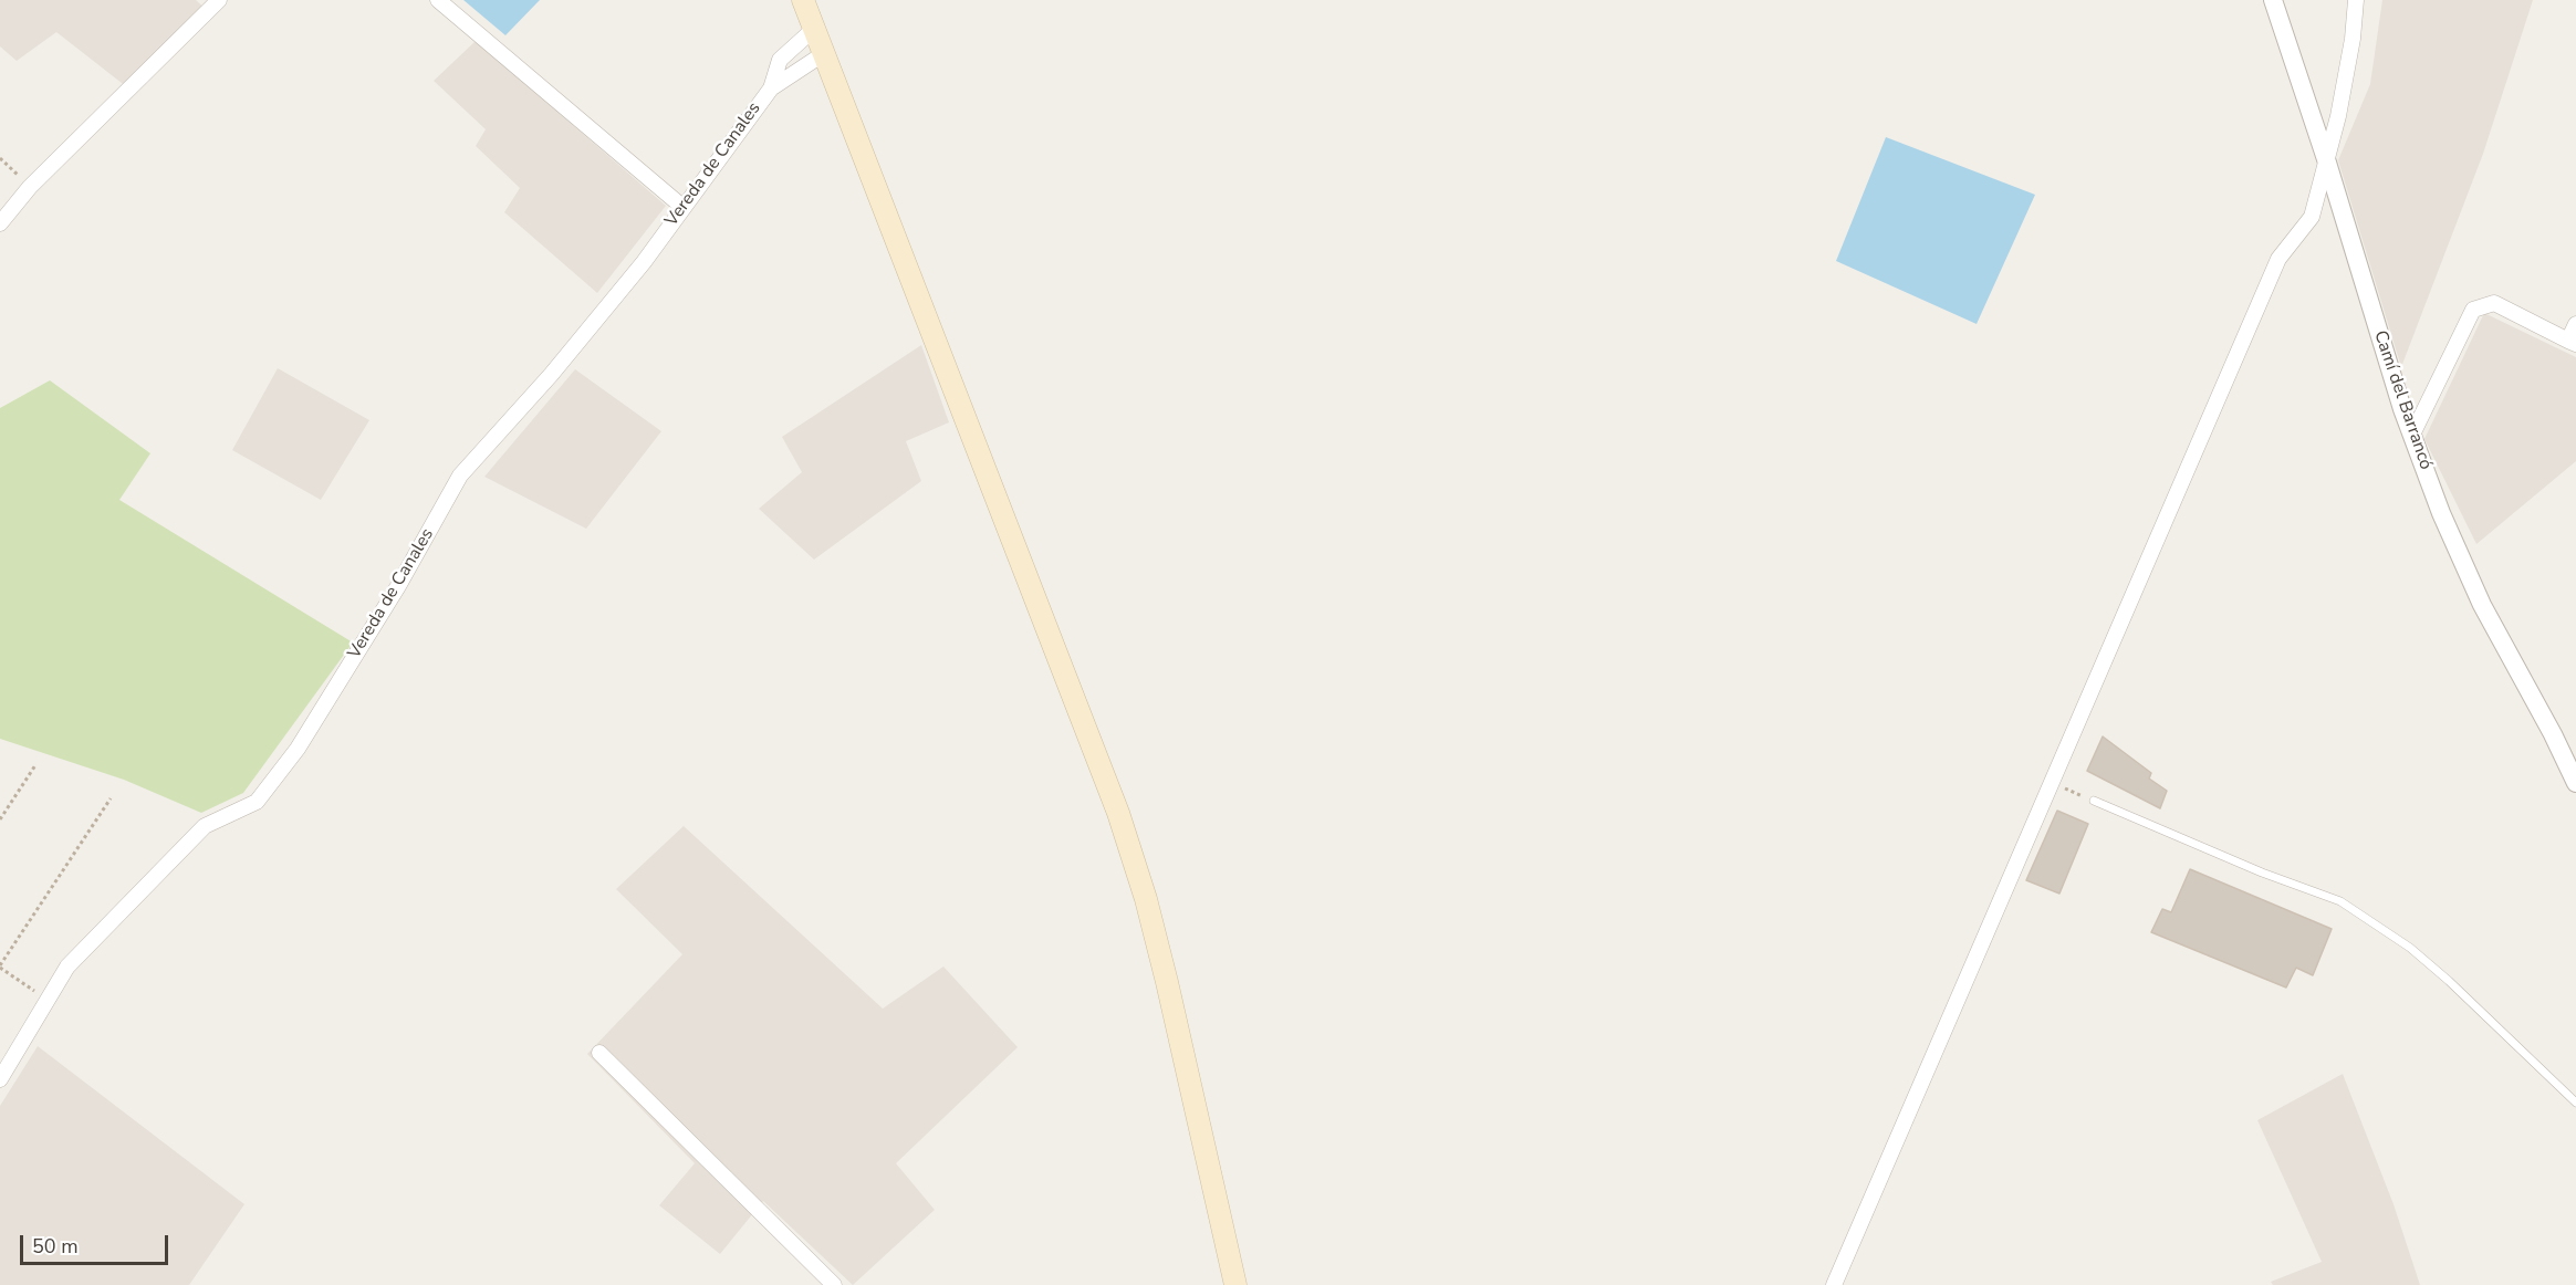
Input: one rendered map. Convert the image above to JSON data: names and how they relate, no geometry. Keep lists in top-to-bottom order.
{
  "streets": {
    "street": ["Vereda de Canales", "Camí del Barrancó"]
  },
  "scale_bar": "50 m"
}
